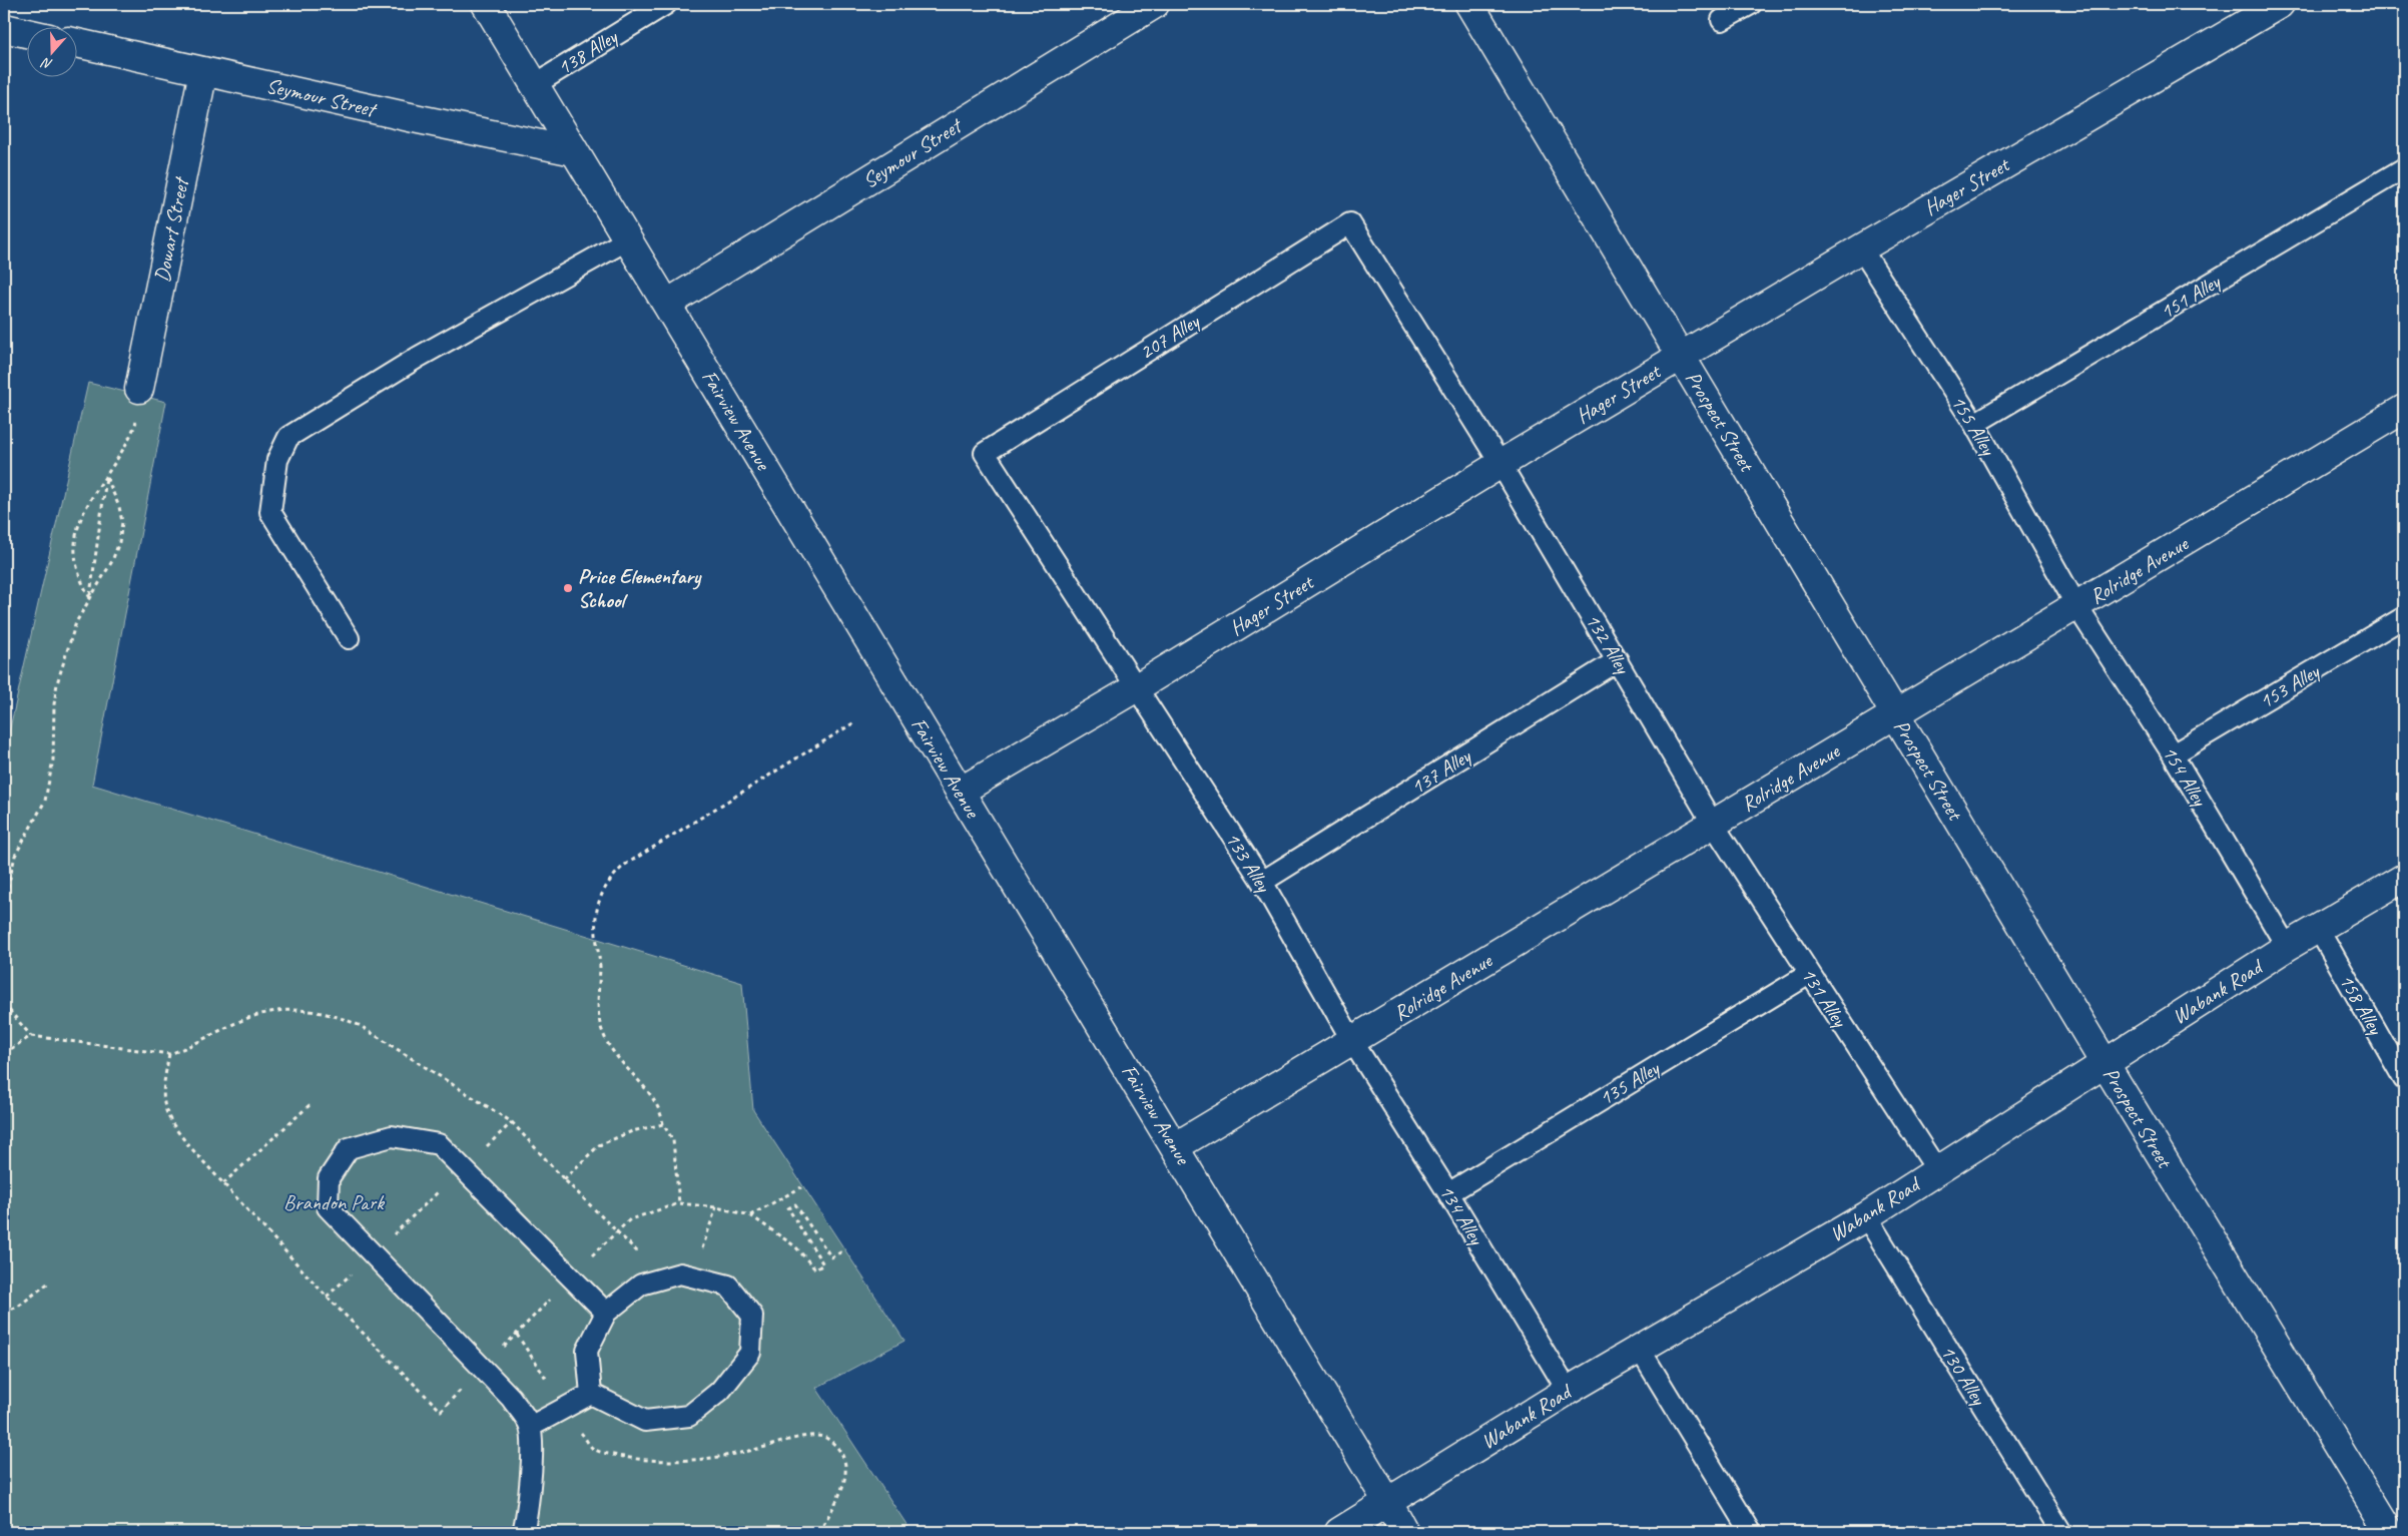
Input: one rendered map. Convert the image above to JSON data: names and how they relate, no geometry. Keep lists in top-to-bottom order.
{
  "streets": {
    "street": [
      "Seymour Street",
      "Hager Street",
      "Dowart Street",
      "Fairview Avenue",
      "Prospect Street",
      "Rolridge Avenue",
      "Wabank Road"
    ],
    "lane": [
      "138 Alley",
      "151 Alley",
      "207 Alley",
      "155 Alley",
      "132 Alley",
      "153 Alley",
      "137 Alley",
      "154 Alley",
      "133 Alley",
      "131 Alley",
      "158 Alley",
      "135 Alley",
      "134 Alley",
      "130 Alley"
    ]
  },
  "crossings": [
    ["138 Alley", "Fairview Avenue"],
    ["Seymour Street", "Dowart Street"],
    ["Seymour Street", "Fairview Avenue"],
    ["Hager Street", "207 Alley"],
    ["Hager Street", "Fairview Avenue"],
    ["Hager Street", "Prospect Street"],
    ["Hager Street", "155 Alley"],
    ["Hager Street", "132 Alley"],
    ["Hager Street", "133 Alley"],
    ["151 Alley", "155 Alley"],
    ["207 Alley", "132 Alley"],
    ["207 Alley", "133 Alley"],
    ["Fairview Avenue", "Rolridge Avenue"],
    ["Fairview Avenue", "Wabank Road"],
    ["Prospect Street", "Rolridge Avenue"],
    ["Prospect Street", "Wabank Road"],
    ["155 Alley", "Rolridge Avenue"],
    ["155 Alley", "154 Alley"],
    ["Rolridge Avenue", "132 Alley"],
    ["Rolridge Avenue", "154 Alley"],
    ["Rolridge Avenue", "133 Alley"],
    ["Rolridge Avenue", "131 Alley"],
    ["Rolridge Avenue", "134 Alley"],
    ["132 Alley", "137 Alley"],
    ["132 Alley", "131 Alley"],
    ["153 Alley", "154 Alley"],
    ["137 Alley", "133 Alley"],
    ["154 Alley", "Wabank Road"],
    ["133 Alley", "134 Alley"],
    ["Wabank Road", "131 Alley"],
    ["Wabank Road", "158 Alley"],
    ["Wabank Road", "134 Alley"],
    ["Wabank Road", "130 Alley"],
    ["131 Alley", "135 Alley"],
    ["135 Alley", "134 Alley"]
  ],
  "parks": ["Brandon Park"],
  "places": ["Price Elementary School"],
  "north": "bottom"
}
